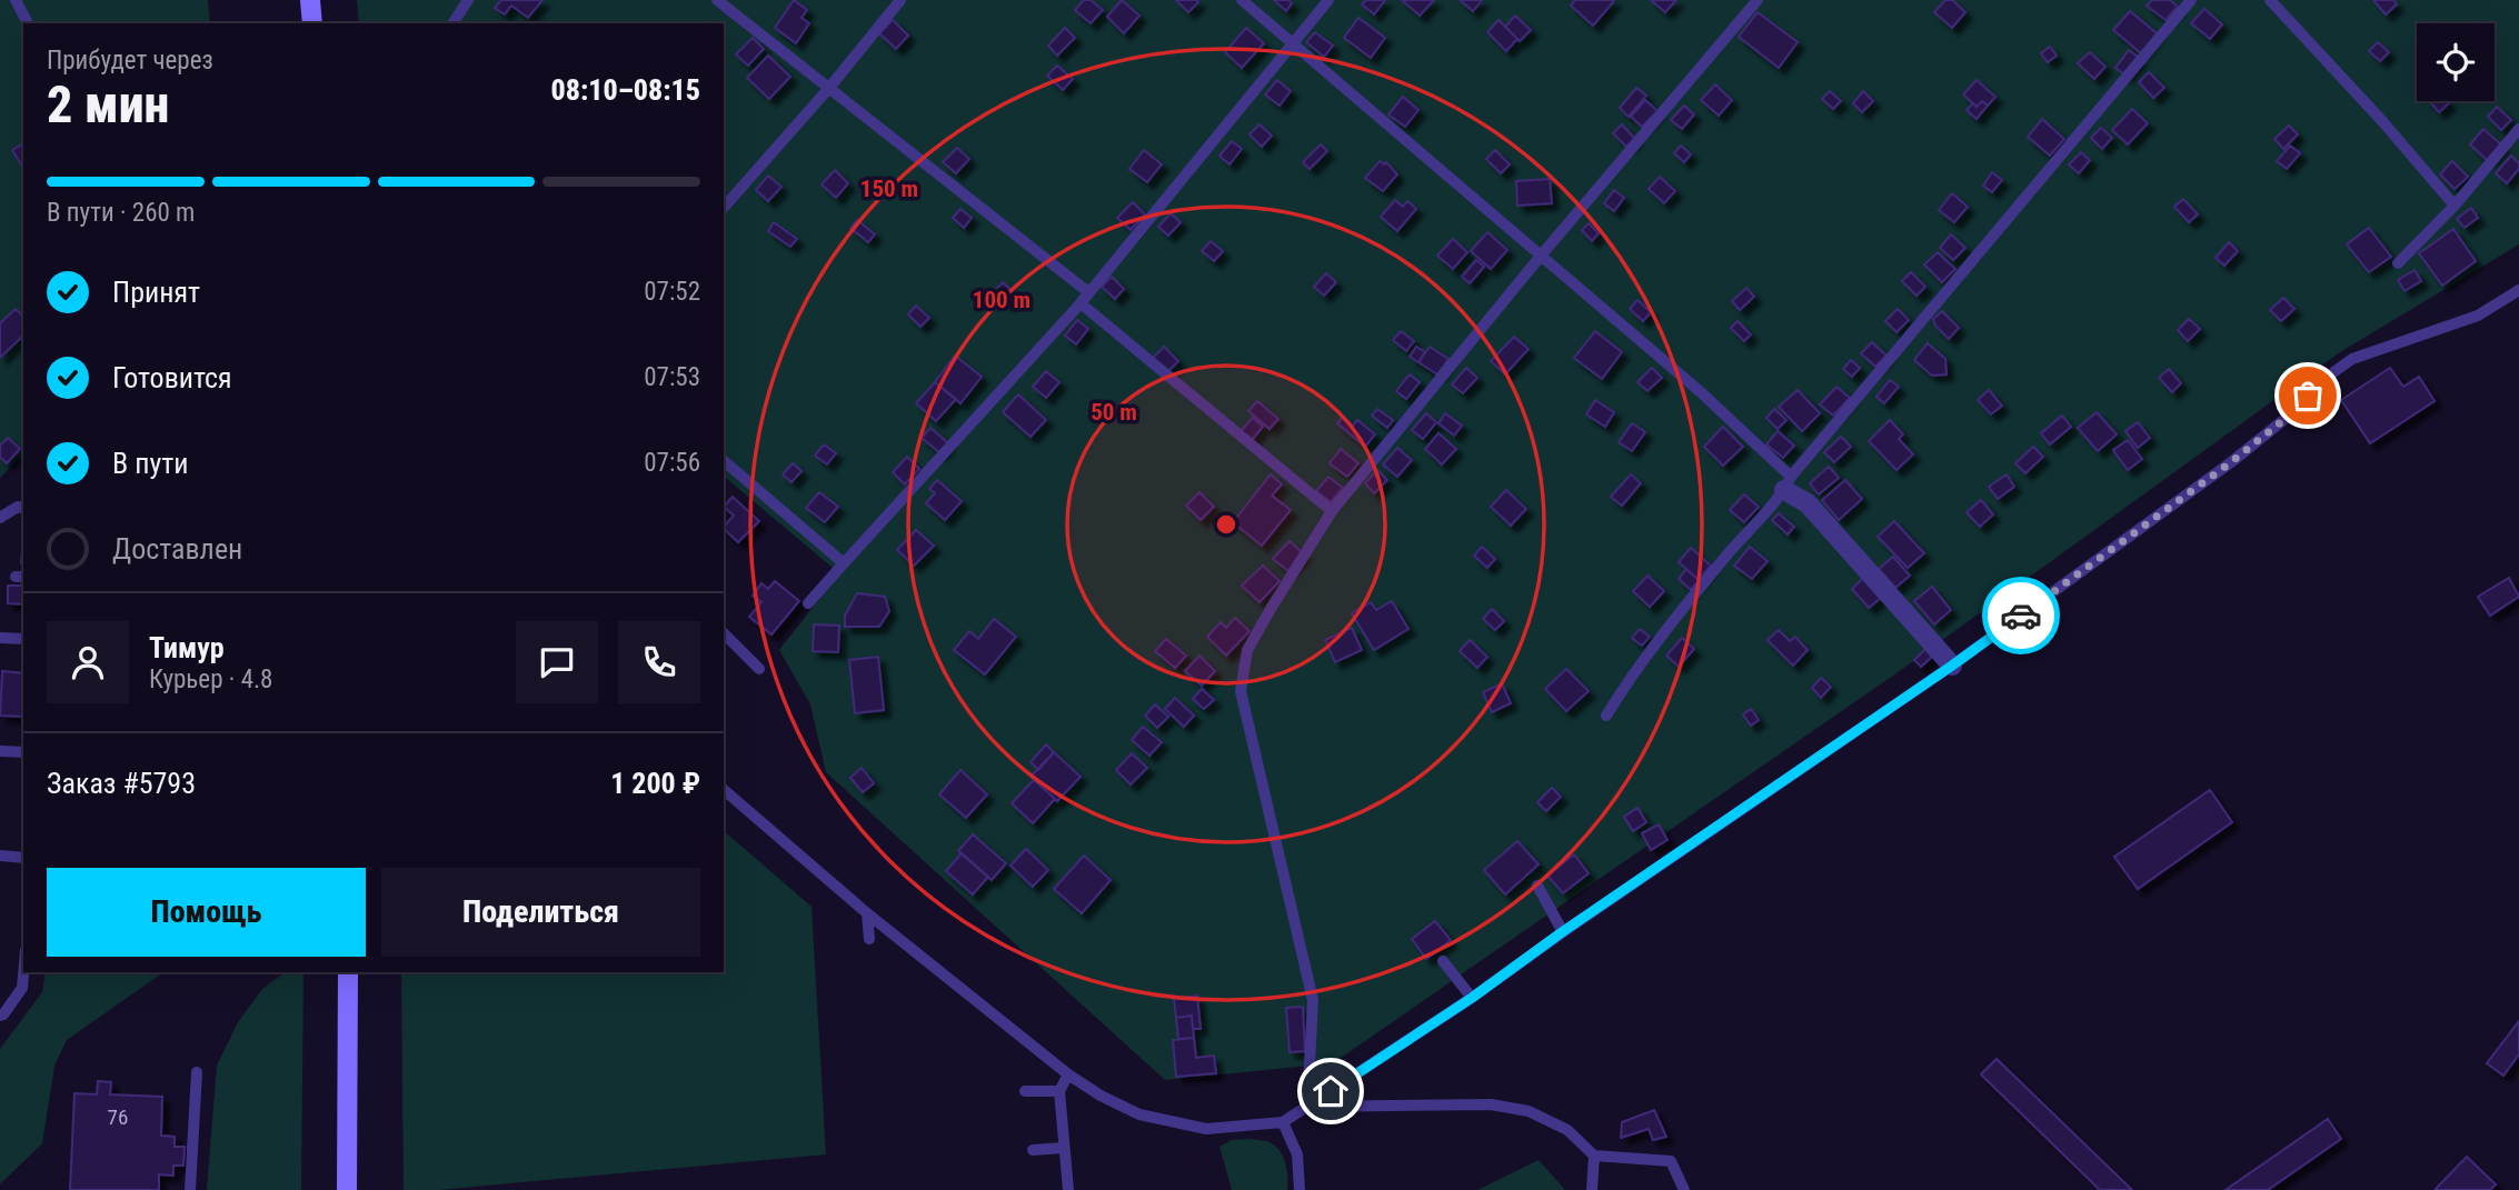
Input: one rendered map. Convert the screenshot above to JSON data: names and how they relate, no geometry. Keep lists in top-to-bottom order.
{
  "house_numbers": ["76"],
  "page": {
    "heading": ["2 мин", "Прибудет через", "08:10–08:15"],
    "panel": [
      "Тимур",
      "Курьер · 4.8",
      "Заказ #5793",
      "1 200 ₽"
    ],
    "bar": "В пути · 260 m",
    "list": [
      ["Принят", "07:52"],
      ["Готовится", "07:53"],
      ["В пути", "07:56"],
      "Доставлен"
    ],
    "buttons": ["Помощь", "Поделиться"]
  },
  "rings": ["150 m", "100 m", "50 m"]
}
